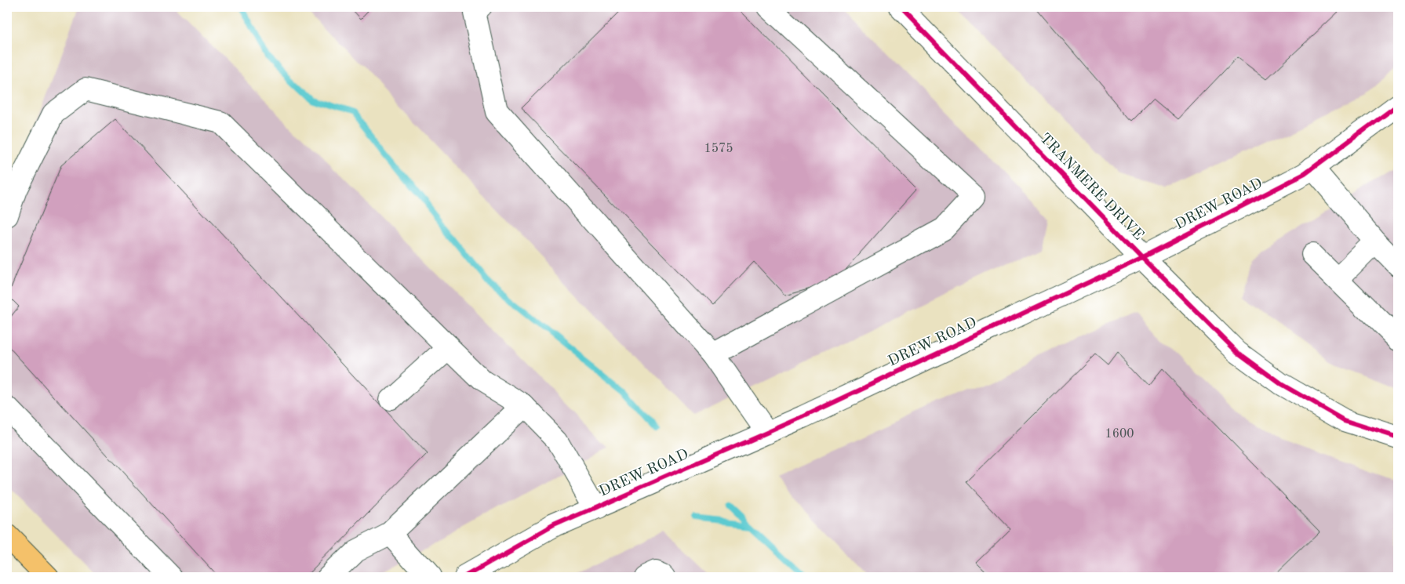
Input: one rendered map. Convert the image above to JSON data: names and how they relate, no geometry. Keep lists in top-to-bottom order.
{
  "streets": {
    "street": ["TRANMERE DRIVE", "DREW ROAD"]
  },
  "crossings": [
    ["TRANMERE DRIVE", "DREW ROAD"]
  ],
  "house_numbers": ["1575", "1600"]
}
